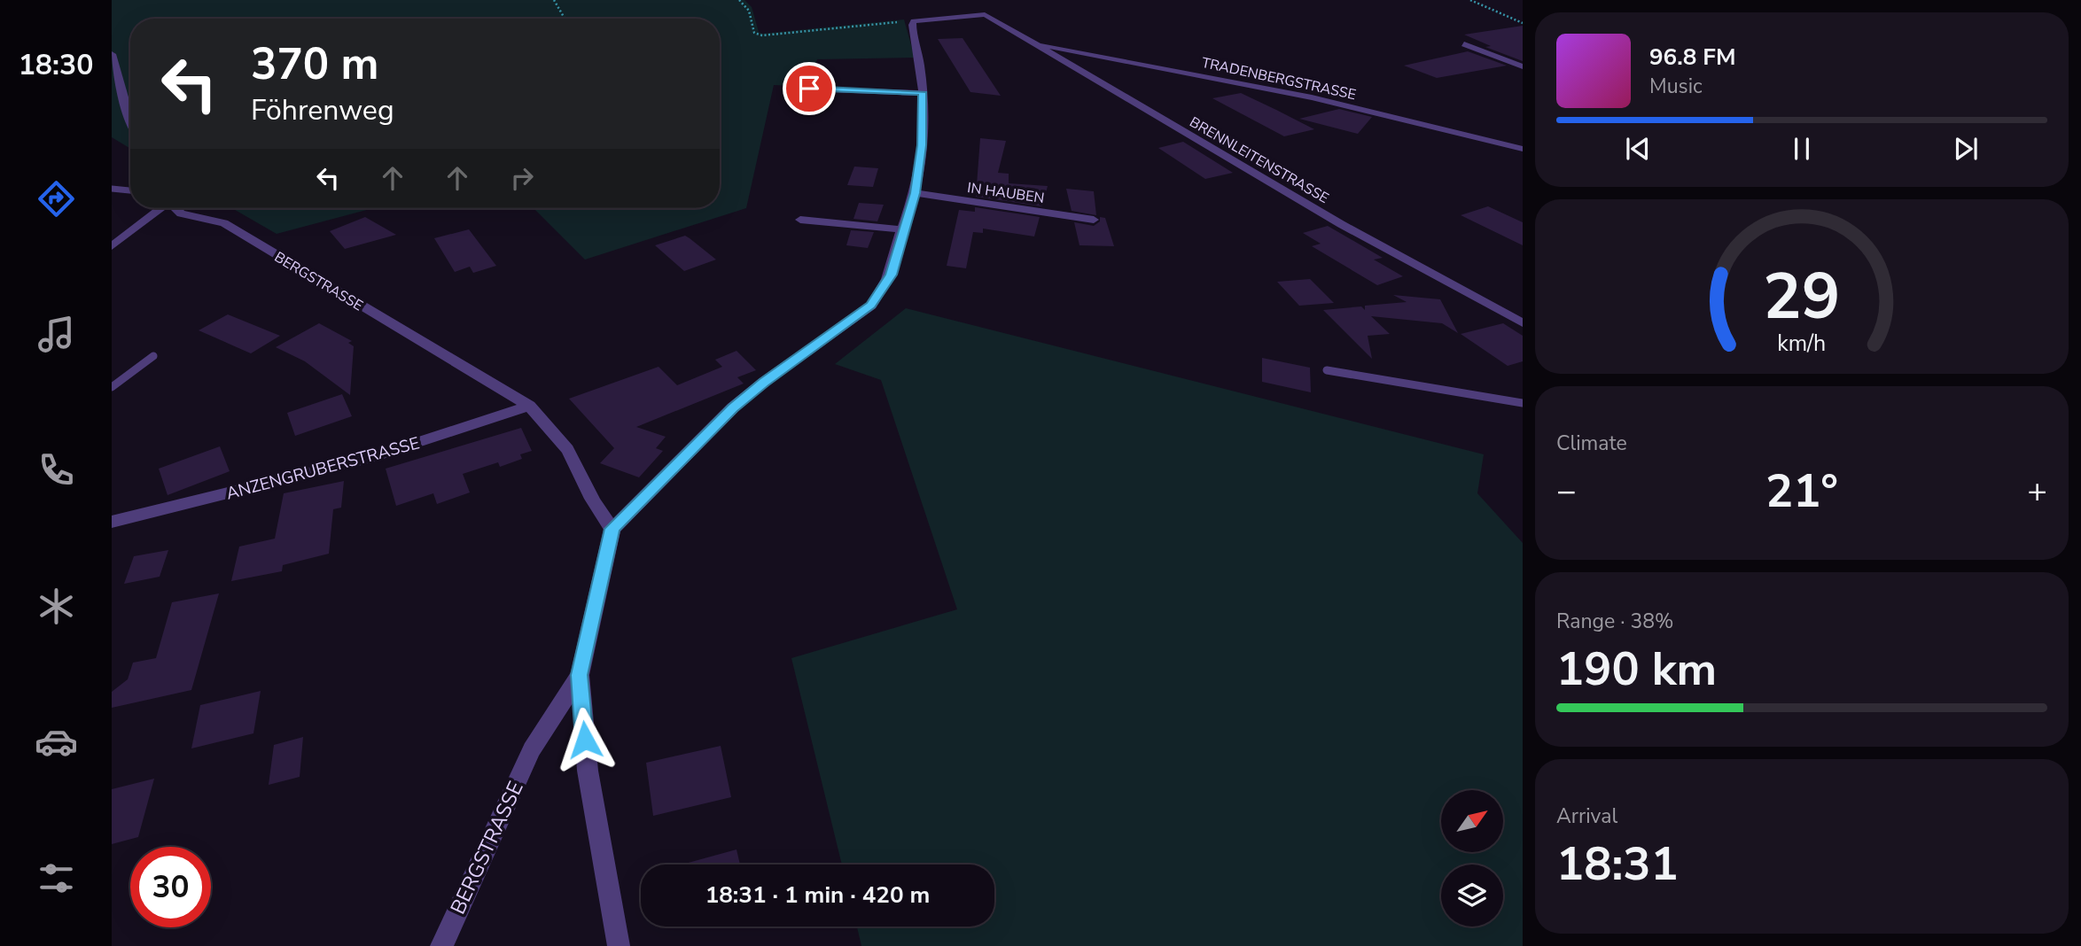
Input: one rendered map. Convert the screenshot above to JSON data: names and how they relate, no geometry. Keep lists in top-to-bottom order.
{
  "streets": {
    "street": [
      "TRADENBERGSTRASSE",
      "BRENNLEITENSTRASSE",
      "IN HAUBEN",
      "BERGSTRASSE",
      "ANZENGRUBERSTRASSE"
    ]
  },
  "crossings": [
    ["TRADENBERGSTRASSE", "BRENNLEITENSTRASSE"],
    ["BERGSTRASSE", "ANZENGRUBERSTRASSE"]
  ],
  "north": "top right",
  "page": {
    "tabs": "18:30",
    "turn": ["370 m", "Föhrenweg"],
    "song": ["96.8 FM", "Music"],
    "tile": [
      "Climate",
      ["Range · 38%", "190 km"],
      ["Arrival", "18:31"]
    ],
    "heat": ["−", "21°", "+"],
    "limit": "30",
    "trip": "18:31 · 1 min · 420 m",
    "gauge": ["29", "km/h"]
  }
}
